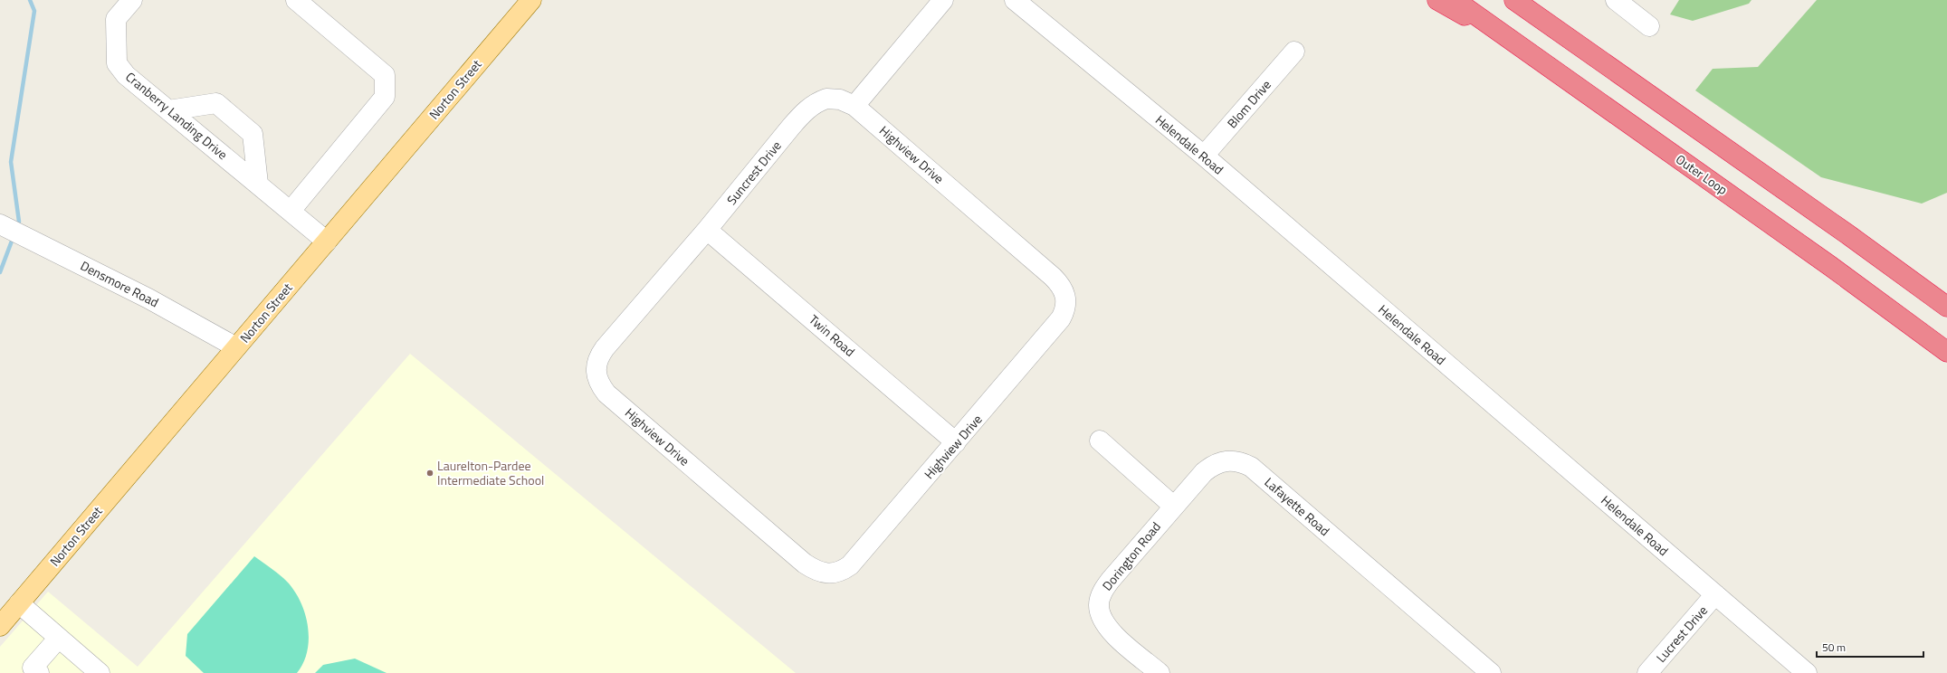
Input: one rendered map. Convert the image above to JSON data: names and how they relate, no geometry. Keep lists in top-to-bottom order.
{
  "streets": {
    "highway": ["Outer Loop"],
    "main road": ["Norton Street"],
    "street": [
      "Blom Drive",
      "Cranberry Landing Drive",
      "Helendale Road",
      "Highview Drive",
      "Suncrest Drive",
      "Densmore Road",
      "Twin Road",
      "Lafayette Road",
      "Dorington Road",
      "Lucrest Drive"
    ]
  },
  "crossings": [
    ["Norton Street", "Cranberry Landing Drive"],
    ["Norton Street", "Densmore Road"],
    ["Blom Drive", "Helendale Road"],
    ["Helendale Road", "Lucrest Drive"],
    ["Highview Drive", "Suncrest Drive"],
    ["Highview Drive", "Twin Road"],
    ["Suncrest Drive", "Twin Road"],
    ["Lafayette Road", "Dorington Road"]
  ],
  "places": ["Laurelton-Pardee Intermediate School"],
  "scale_bar": "50 m"
}
